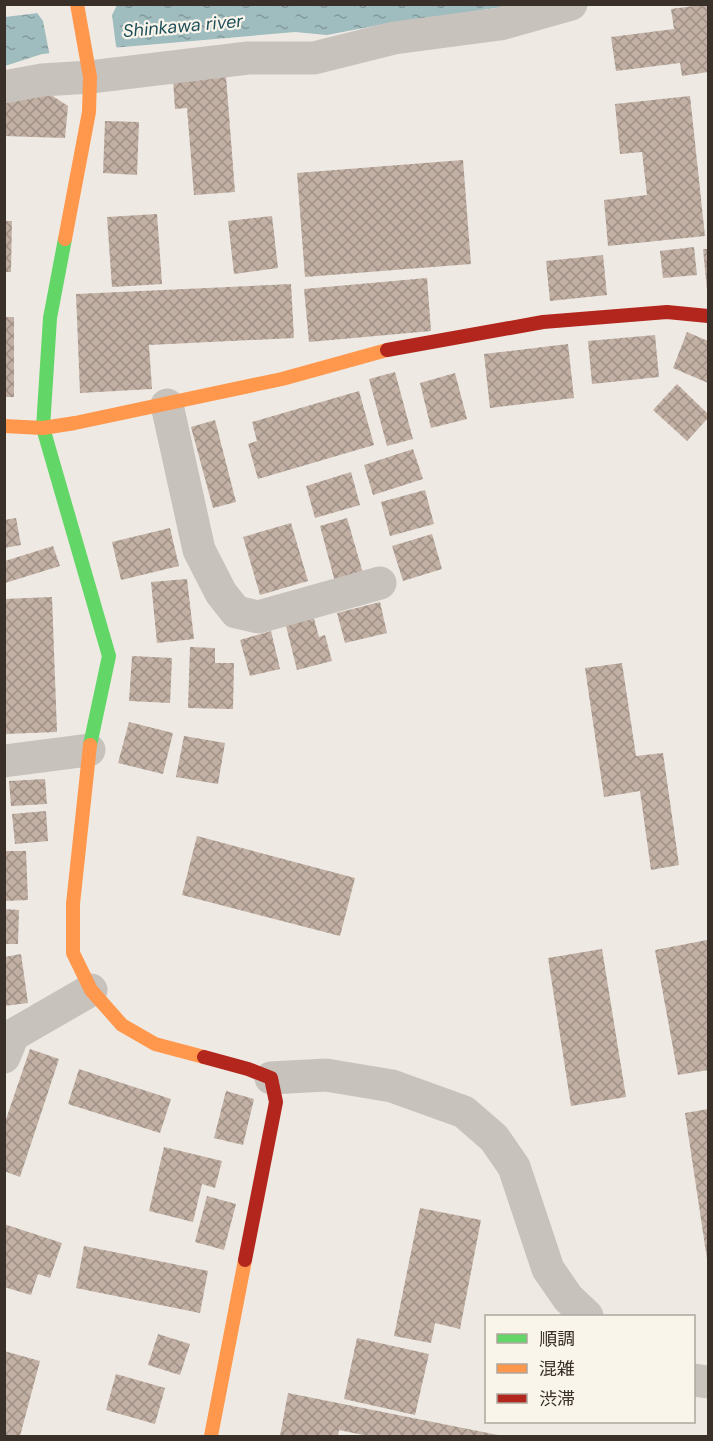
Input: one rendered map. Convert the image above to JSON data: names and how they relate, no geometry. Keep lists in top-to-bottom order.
{
  "water": ["Shinkawa river"],
  "legend": ["順調", "混雑", "渋滞"]
}
